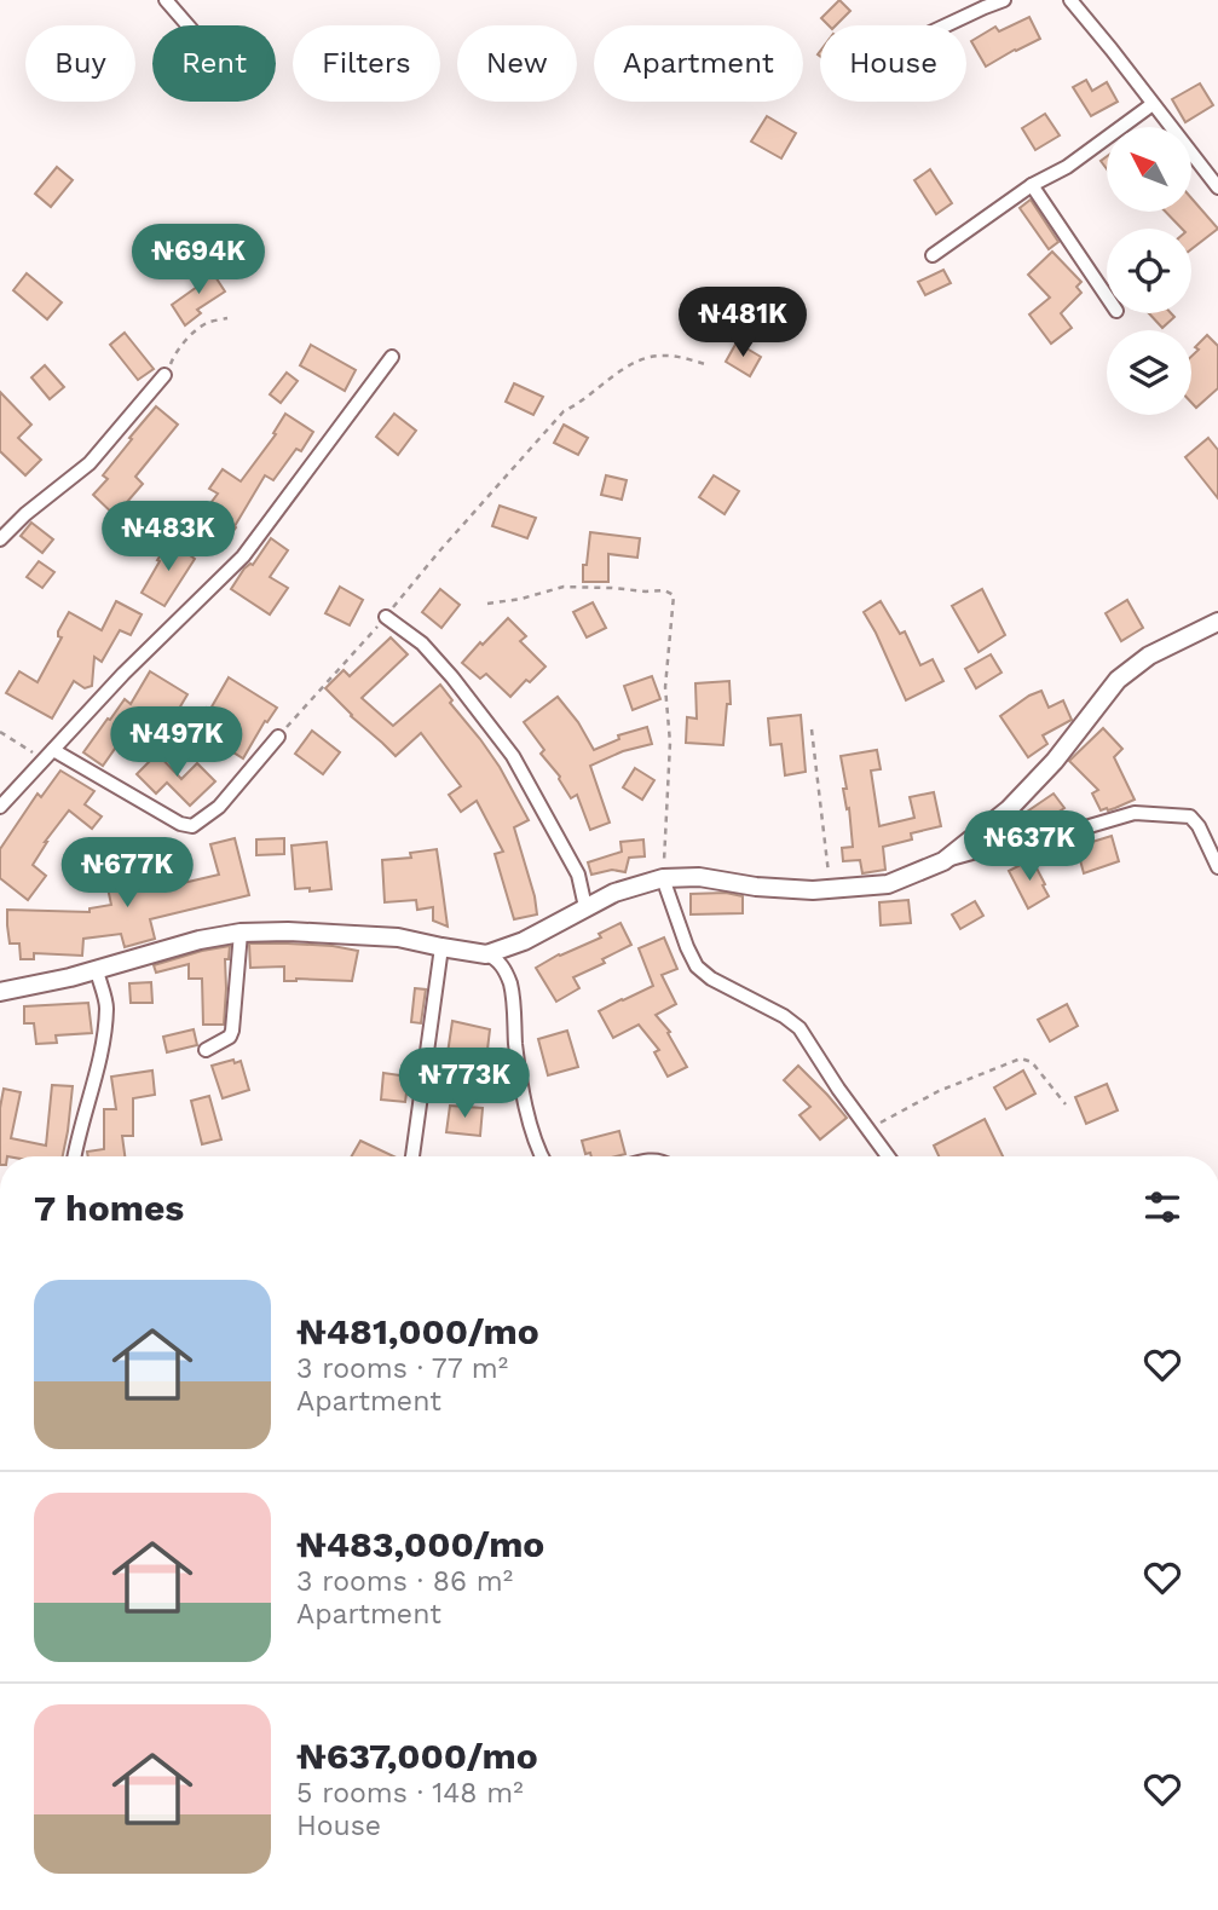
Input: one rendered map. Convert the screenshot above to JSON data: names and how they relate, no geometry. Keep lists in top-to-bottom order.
{
  "north": "top left",
  "page": {
    "chip": [
      "Buy",
      "Rent",
      "Filters",
      "New",
      "Apartment",
      "House"
    ],
    "price": [
      "₦694K",
      "₦481K",
      "₦483K",
      "₦497K",
      "₦637K",
      "₦677K",
      "₦773K"
    ],
    "heading": "7 homes",
    "list": [
      {
        "name": "₦481,000/mo",
        "note": "3 rooms · 77 m² · Apartment"
      },
      {
        "name": "₦483,000/mo",
        "note": "3 rooms · 86 m² · Apartment"
      },
      {
        "name": "₦637,000/mo",
        "note": "5 rooms · 148 m² · House"
      }
    ]
  }
}
